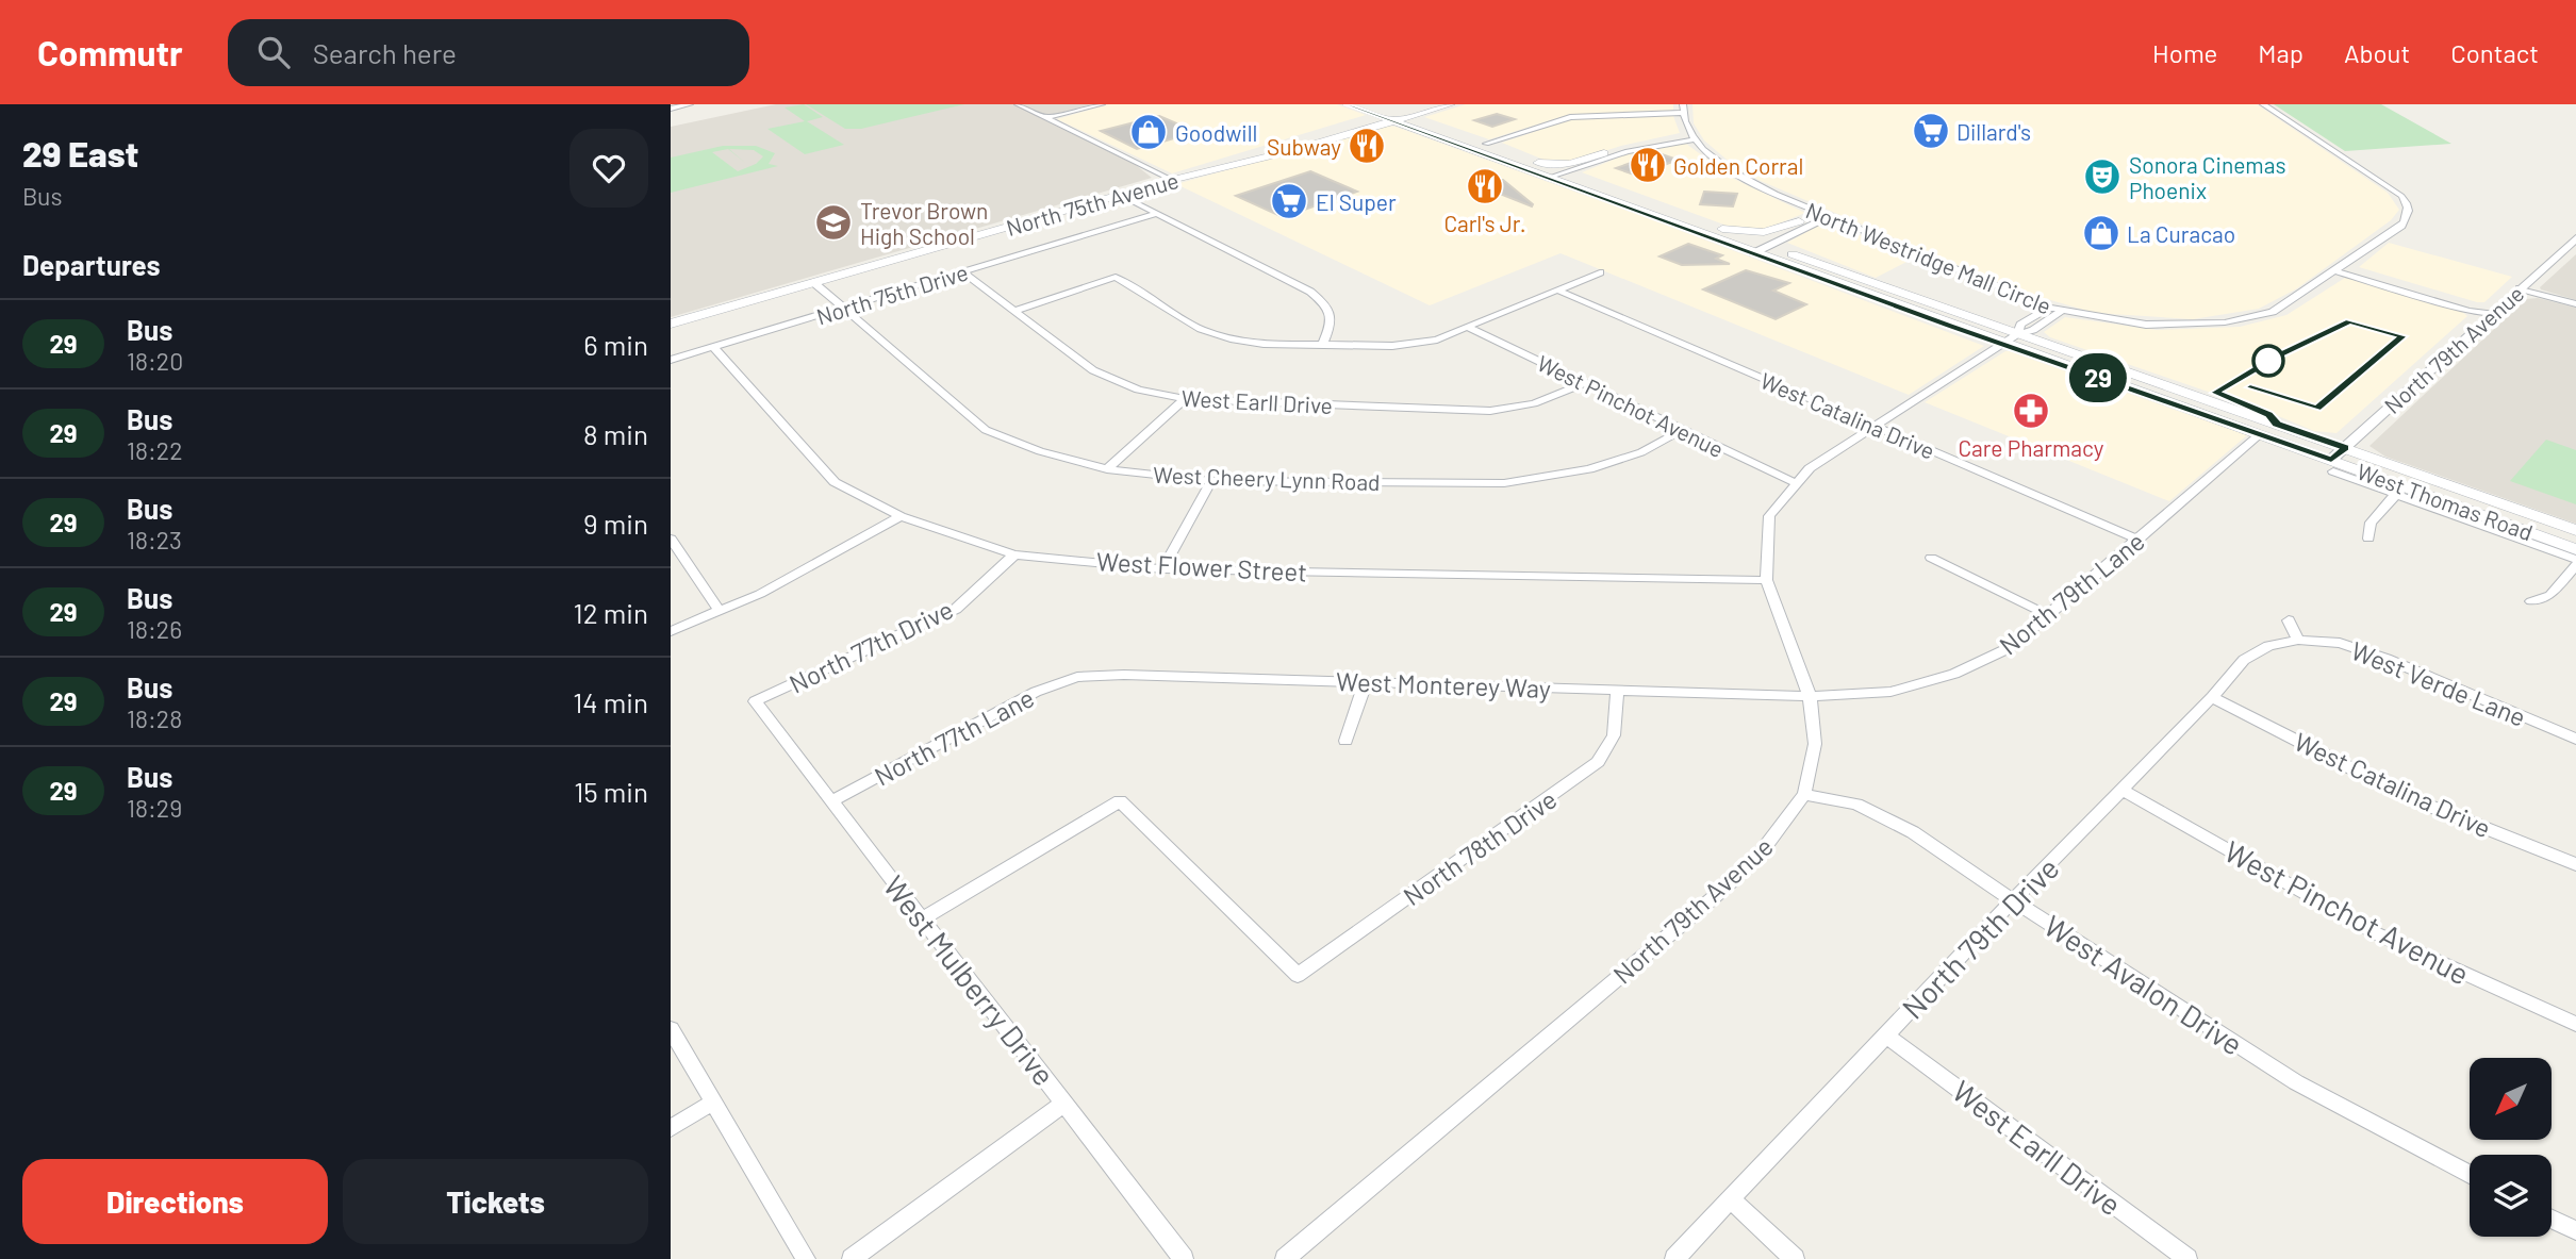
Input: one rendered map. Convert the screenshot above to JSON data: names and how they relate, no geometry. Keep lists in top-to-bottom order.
{
  "streets": {
    "main road": ["North 75th Avenue", "West Thomas Road"],
    "street": [
      "North Westridge Mall Circle",
      "North 75th Drive",
      "North 79th Avenue",
      "West Earll Drive",
      "West Pinchot Avenue",
      "West Catalina Drive",
      "West Cheery Lynn Road",
      "West Flower Street",
      "North 79th Lane",
      "North 77th Drive",
      "West Verde Lane",
      "West Monterey Way",
      "North 77th Lane",
      "North 78th Drive",
      "North 79th Drive",
      "West Mulberry Drive",
      "West Avalon Drive"
    ]
  },
  "crossings": [
    ["North 75th Avenue", "West Cheery Lynn Road"],
    ["North 75th Avenue", "West Thomas Road"],
    ["North 75th Drive", "West Earll Drive"],
    ["North 75th Drive", "West Cheery Lynn Road"],
    ["North 75th Drive", "West Flower Street"],
    ["North 79th Avenue", "West Pinchot Avenue"],
    ["North 79th Avenue", "West Catalina Drive"],
    ["North 79th Avenue", "West Thomas Road"],
    ["North 79th Avenue", "West Flower Street"],
    ["North 79th Avenue", "North 79th Lane"],
    ["North 79th Avenue", "West Monterey Way"],
    ["North 79th Avenue", "West Avalon Drive"],
    ["West Earll Drive", "West Pinchot Avenue"],
    ["West Earll Drive", "North 79th Drive"],
    ["West Pinchot Avenue", "West Cheery Lynn Road"],
    ["West Pinchot Avenue", "North 79th Drive"],
    ["West Catalina Drive", "North 79th Lane"],
    ["West Catalina Drive", "North 79th Drive"],
    ["West Thomas Road", "North 79th Lane"],
    ["West Flower Street", "North 77th Drive"],
    ["North 79th Lane", "West Monterey Way"],
    ["North 77th Drive", "West Mulberry Drive"],
    ["West Verde Lane", "North 79th Drive"],
    ["West Monterey Way", "North 77th Lane"],
    ["West Monterey Way", "North 78th Drive"],
    ["North 77th Lane", "West Mulberry Drive"],
    ["North 78th Drive", "West Mulberry Drive"],
    ["North 79th Drive", "West Avalon Drive"]
  ],
  "places": {
    "supermarket": ["Dillard's", "El Super"],
    "shop": ["Goodwill", "La Curacao"],
    "restaurant": ["Subway", "Golden Corral", "Carl's Jr."],
    "theatre": ["Sonora Cinemas Phoenix"],
    "school or university": ["Trevor Brown High School"],
    "pharmacy": ["Care Pharmacy"]
  },
  "lines": ["bus line 29"],
  "north": "bottom left",
  "page": {
    "header": "Commutr",
    "search": "Search here",
    "nav": [
      "Home",
      "Map",
      "About",
      "Contact"
    ],
    "heading": [
      ["29 East", "Bus"],
      "Departures"
    ],
    "on_map": "29",
    "list": [
      {
        "mark": "29",
        "name": "Bus",
        "note": "18:20",
        "value": "6 min"
      },
      {
        "mark": "29",
        "name": "Bus",
        "note": "18:22",
        "value": "8 min"
      },
      {
        "mark": "29",
        "name": "Bus",
        "note": "18:23",
        "value": "9 min"
      },
      {
        "mark": "29",
        "name": "Bus",
        "note": "18:26",
        "value": "12 min"
      },
      {
        "mark": "29",
        "name": "Bus",
        "note": "18:28",
        "value": "14 min"
      },
      {
        "mark": "29",
        "name": "Bus",
        "note": "18:29",
        "value": "15 min"
      }
    ],
    "buttons": ["Directions", "Tickets"]
  }
}
